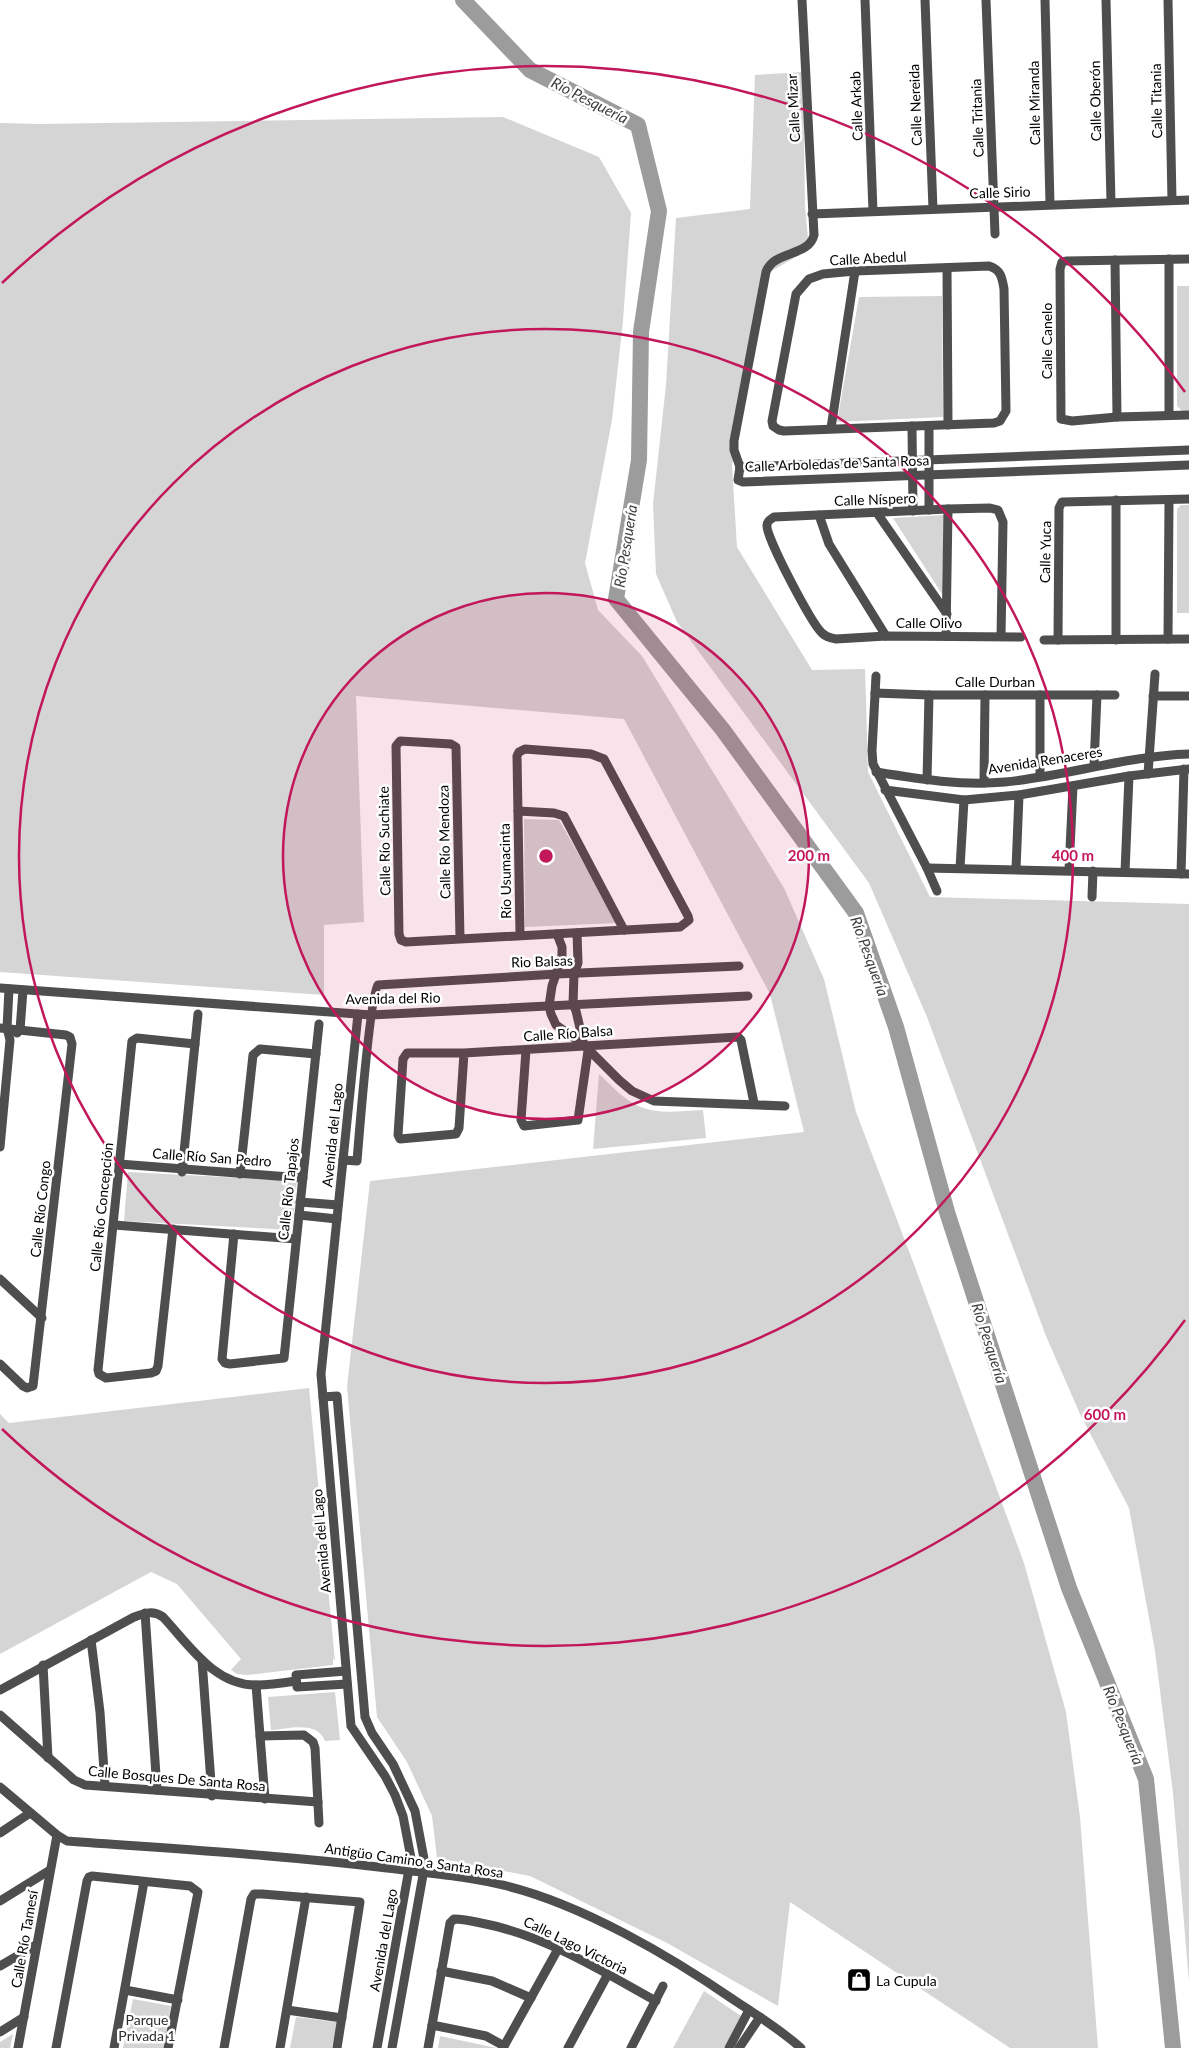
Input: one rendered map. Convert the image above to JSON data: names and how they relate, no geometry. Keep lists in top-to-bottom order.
{
  "streets": {
    "street": [
      "Calle Oberón",
      "Calle Titania",
      "Calle Miranda",
      "Calle Nereida",
      "Calle Arkab",
      "Calle Mizar",
      "Calle Tritania",
      "Calle Sirio",
      "Calle Abedul",
      "Calle Canelo",
      "Calle Arboledas de Santa Rosa",
      "Calle Níspero",
      "Calle Yuca",
      "Calle Olivo",
      "Calle Durban",
      "Avenida Renaceres",
      "Calle Río Suchiate",
      "Calle Río Mendoza",
      "Río Usumacinta",
      "Rio Balsas",
      "Avenida del Rio",
      "Calle Río Balsa",
      "Avenida del Lago",
      "Calle Río San Pedro",
      "Calle Río Tapajos",
      "Calle Río Concepción",
      "Calle Río Congo",
      "Calle Bosques De Santa Rosa",
      "Antigüo Camino a Santa Rosa",
      "Calle Río Tamesí",
      "Calle Lago Victoria"
    ]
  },
  "crossings": [
    ["Calle Oberón", "Calle Sirio"],
    ["Calle Titania", "Calle Sirio"],
    ["Calle Miranda", "Calle Sirio"],
    ["Calle Nereida", "Calle Sirio"],
    ["Calle Arkab", "Calle Sirio"],
    ["Calle Mizar", "Calle Sirio"],
    ["Calle Mizar", "Calle Arboledas de Santa Rosa"],
    ["Calle Tritania", "Calle Sirio"],
    ["Calle Níspero", "Calle Olivo"],
    ["Calle Río Suchiate", "Calle Río Mendoza"],
    ["Rio Balsas", "Avenida del Rio"],
    ["Rio Balsas", "Avenida del Lago"],
    ["Avenida del Rio", "Avenida del Lago"],
    ["Avenida del Lago", "Antigüo Camino a Santa Rosa"],
    ["Calle Río San Pedro", "Calle Río Tapajos"],
    ["Calle Río San Pedro", "Calle Río Concepción"],
    ["Antigüo Camino a Santa Rosa", "Calle Río Tamesí"]
  ],
  "water": ["Río Pesquería"],
  "parks": ["Parque Privada 1"],
  "places": {
    "shop": ["La Cupula"]
  },
  "rings": ["200 m", "400 m", "600 m"]
}
